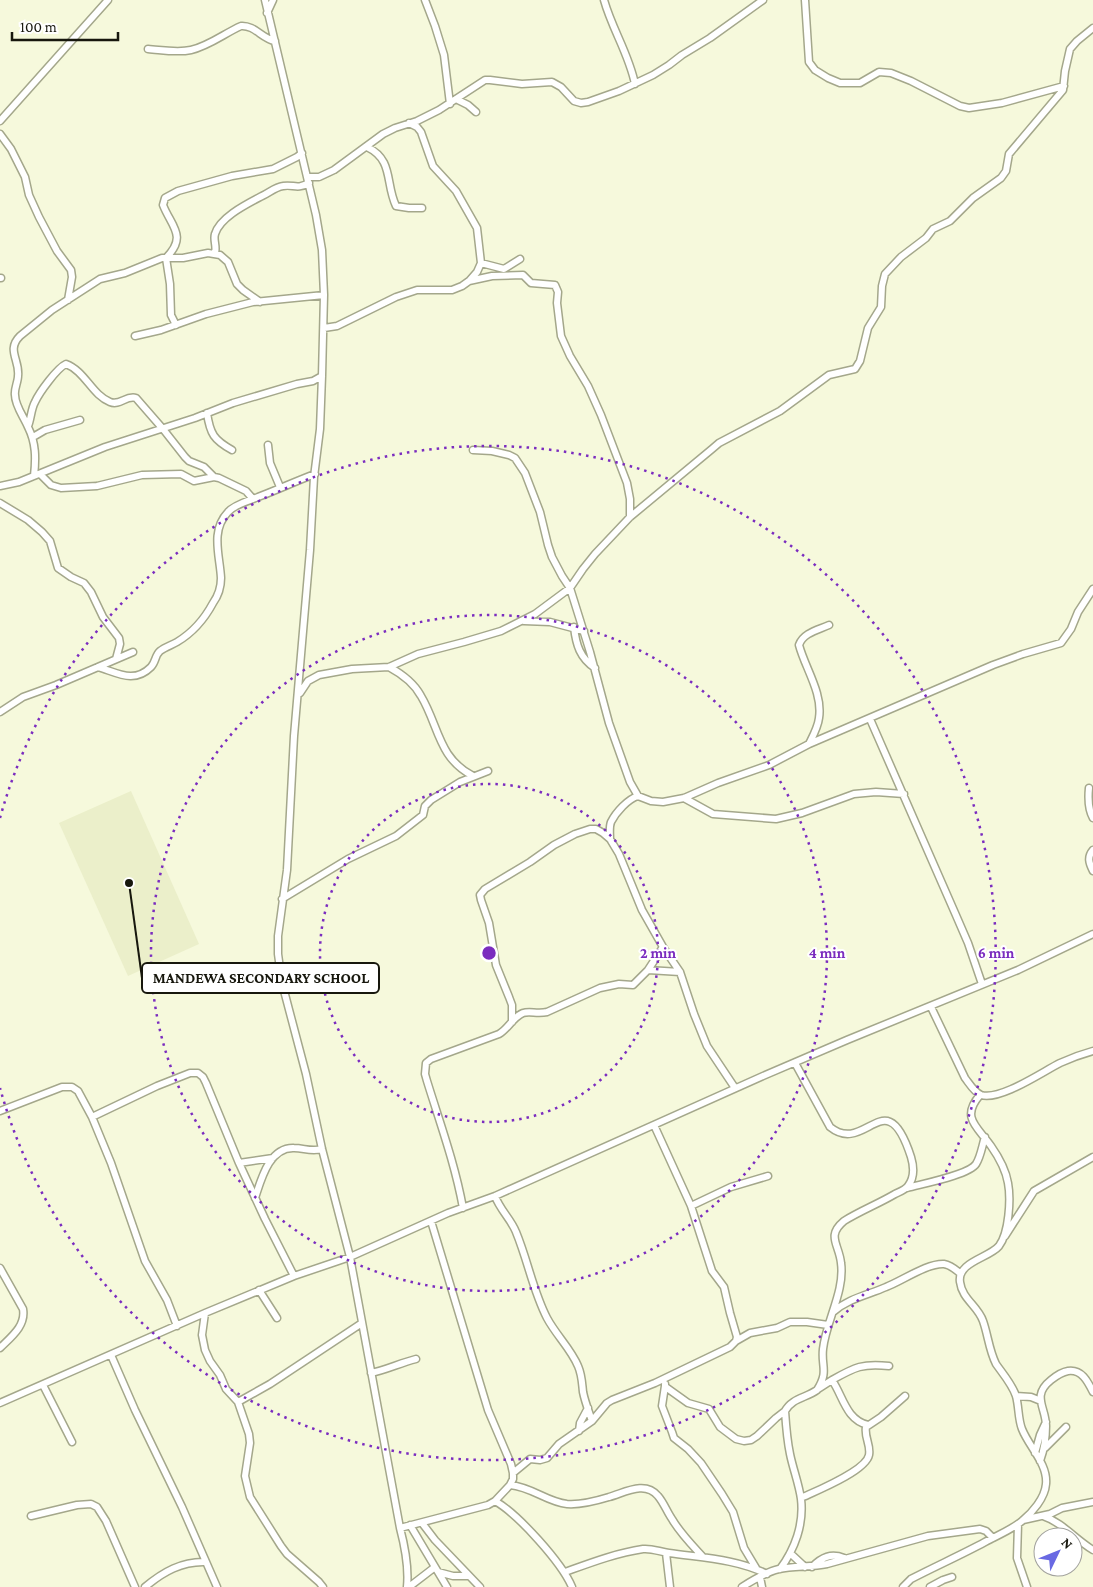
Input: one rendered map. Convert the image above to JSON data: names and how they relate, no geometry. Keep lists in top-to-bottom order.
{
  "places": ["MANDEWA SECONDARY SCHOOL"],
  "scale_bar": "100 m",
  "north": "top right",
  "rings": ["2 min", "4 min", "6 min"]
}
